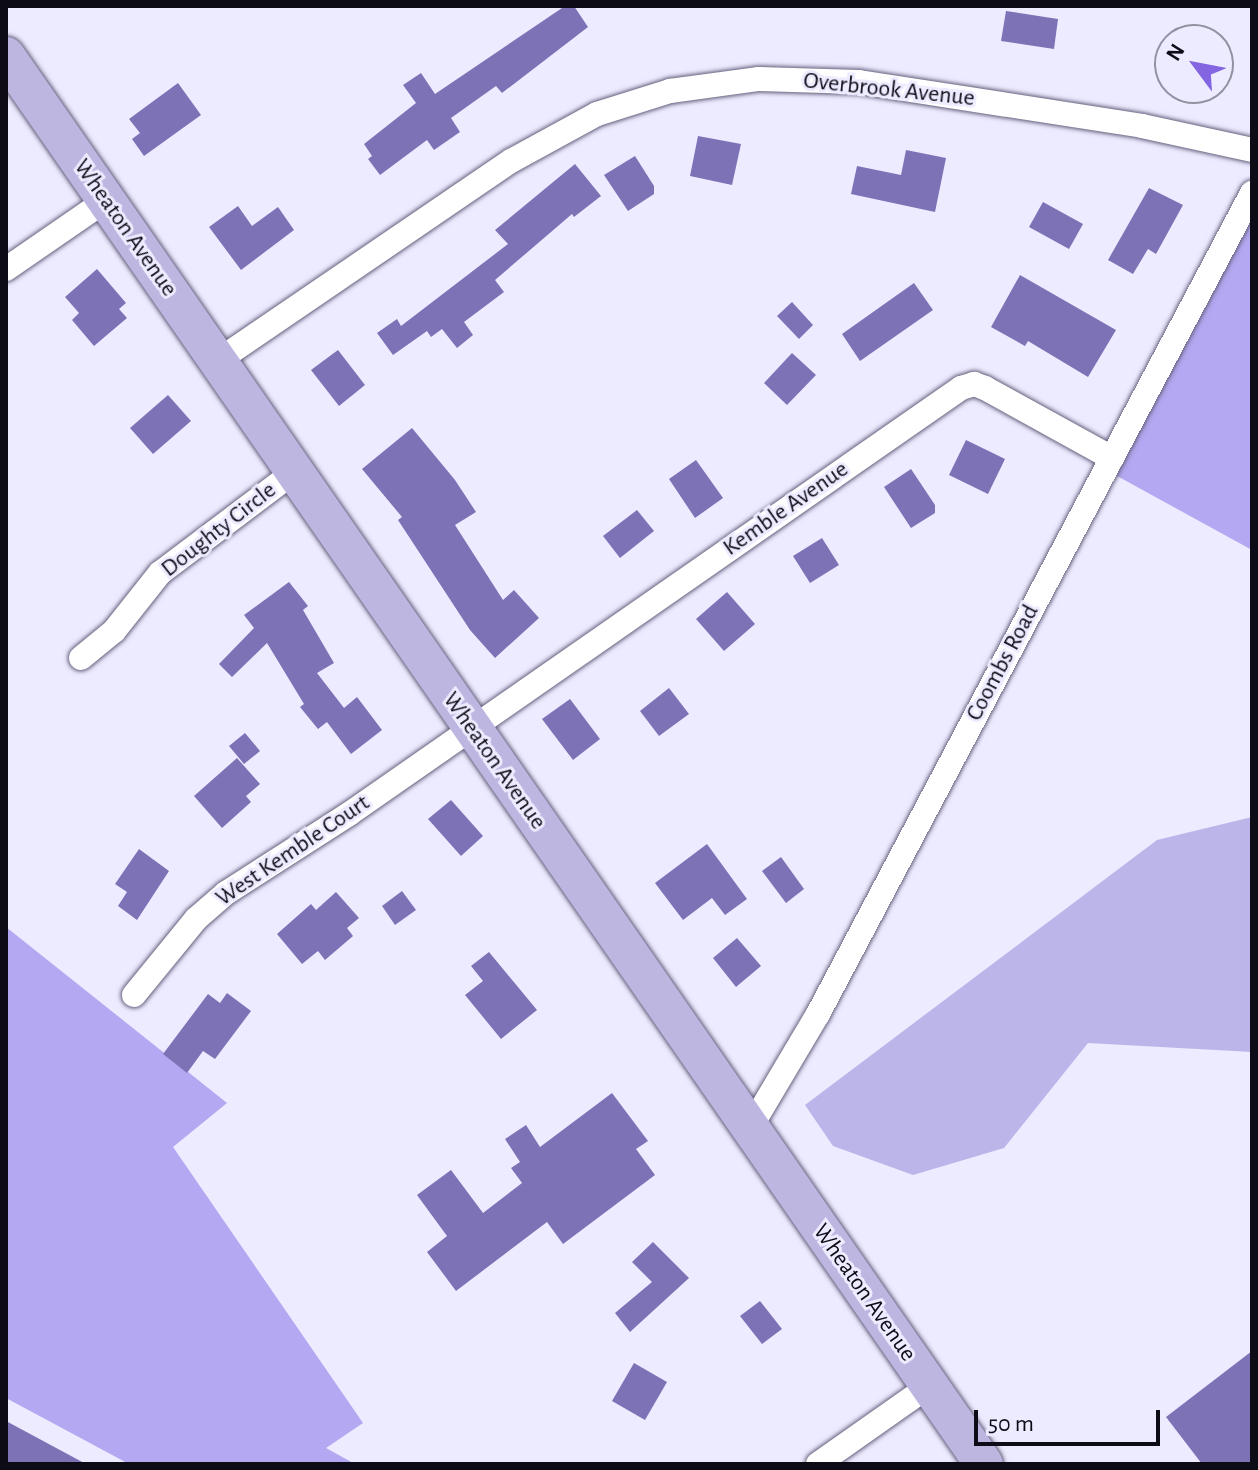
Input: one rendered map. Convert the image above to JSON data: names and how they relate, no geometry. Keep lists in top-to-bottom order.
{
  "streets": {
    "main road": ["Wheaton Avenue"],
    "street": [
      "Overbrook Avenue",
      "Kemble Avenue",
      "Doughty Circle",
      "Coombs Road",
      "West Kemble Court"
    ]
  },
  "crossings": [
    ["Overbrook Avenue", "Wheaton Avenue"],
    ["Wheaton Avenue", "Kemble Avenue"],
    ["Wheaton Avenue", "Doughty Circle"],
    ["Wheaton Avenue", "Coombs Road"],
    ["Wheaton Avenue", "West Kemble Court"],
    ["Kemble Avenue", "Coombs Road"],
    ["Kemble Avenue", "West Kemble Court"]
  ],
  "scale_bar": "50 m",
  "north": "top left"
}
